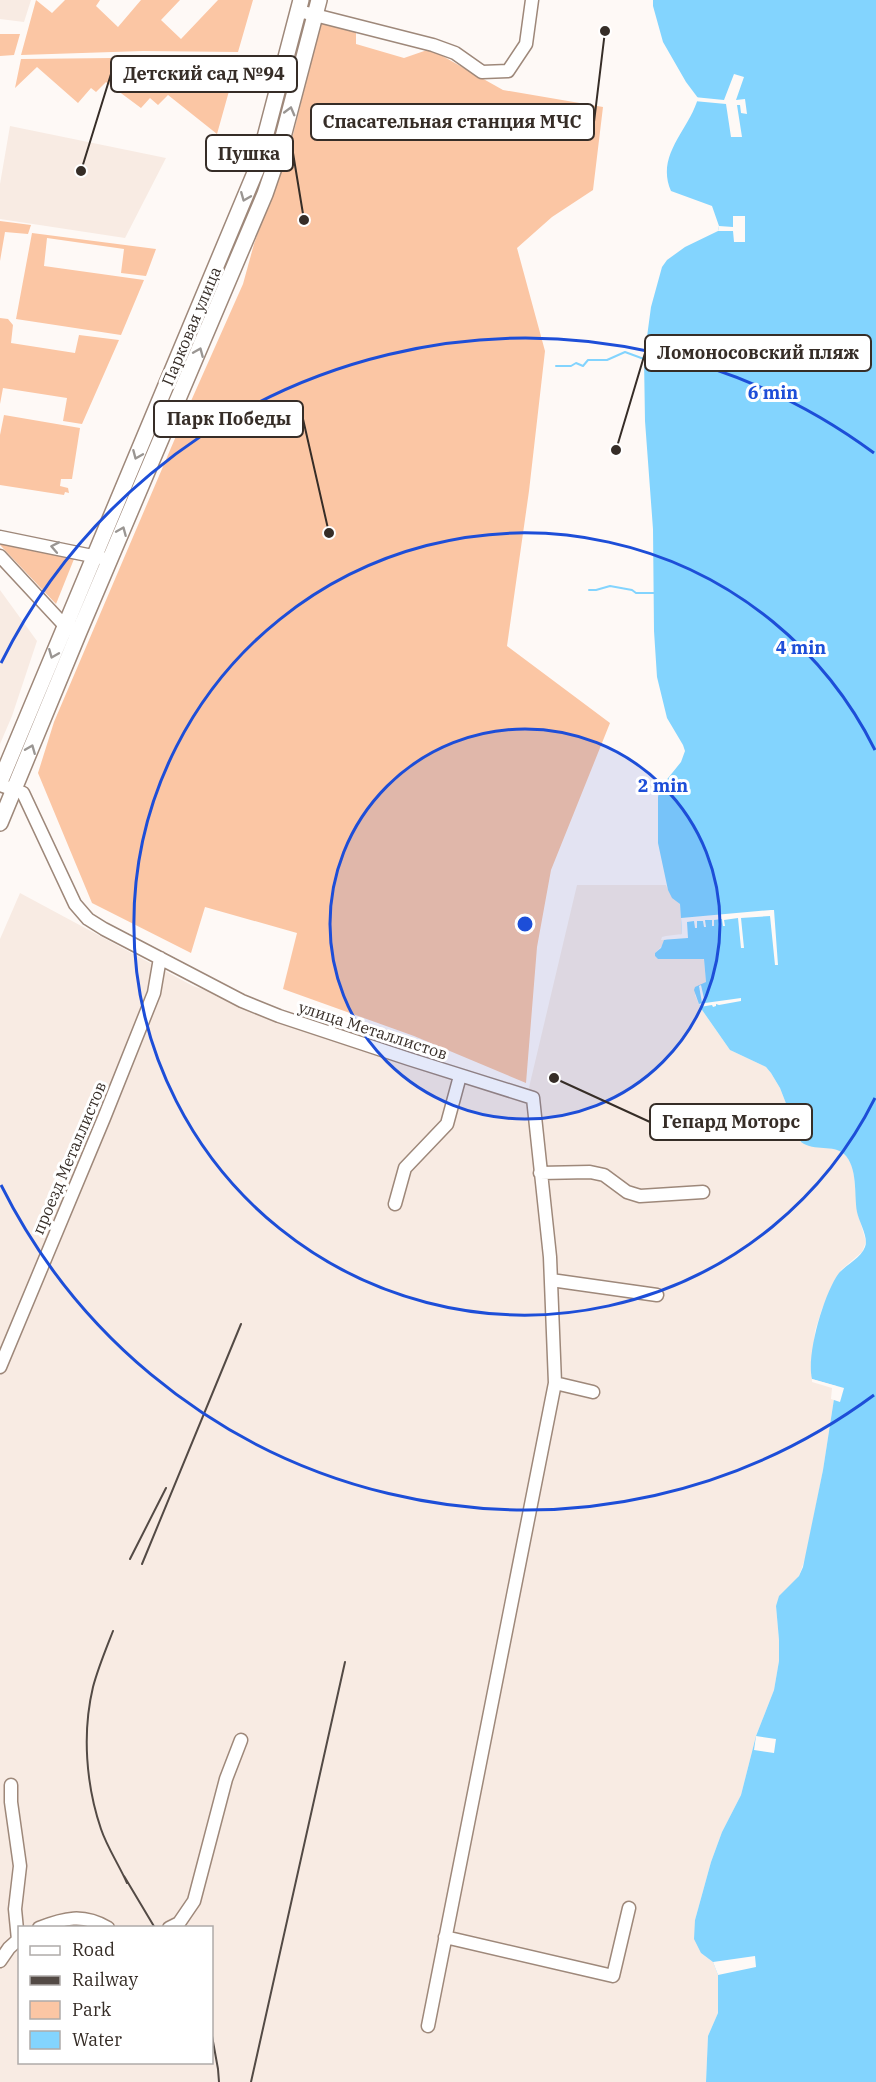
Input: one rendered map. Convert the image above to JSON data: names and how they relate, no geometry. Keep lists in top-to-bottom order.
{
  "streets": {
    "main road": ["Парковая улица"],
    "street": ["улица Металлистов", "проезд Металлистов"]
  },
  "crossings": [
    ["Парковая улица", "улица Металлистов"],
    ["улица Металлистов", "проезд Металлистов"]
  ],
  "places": [
    "Спасательная станция МЧС",
    "Детский сад №94",
    "Пушка",
    "Ломоносовский пляж",
    "Парк Победы",
    "Гепард Моторс"
  ],
  "legend": [
    "Road",
    "Railway",
    "Park",
    "Water"
  ],
  "rings": ["6 min", "4 min", "2 min"]
}
